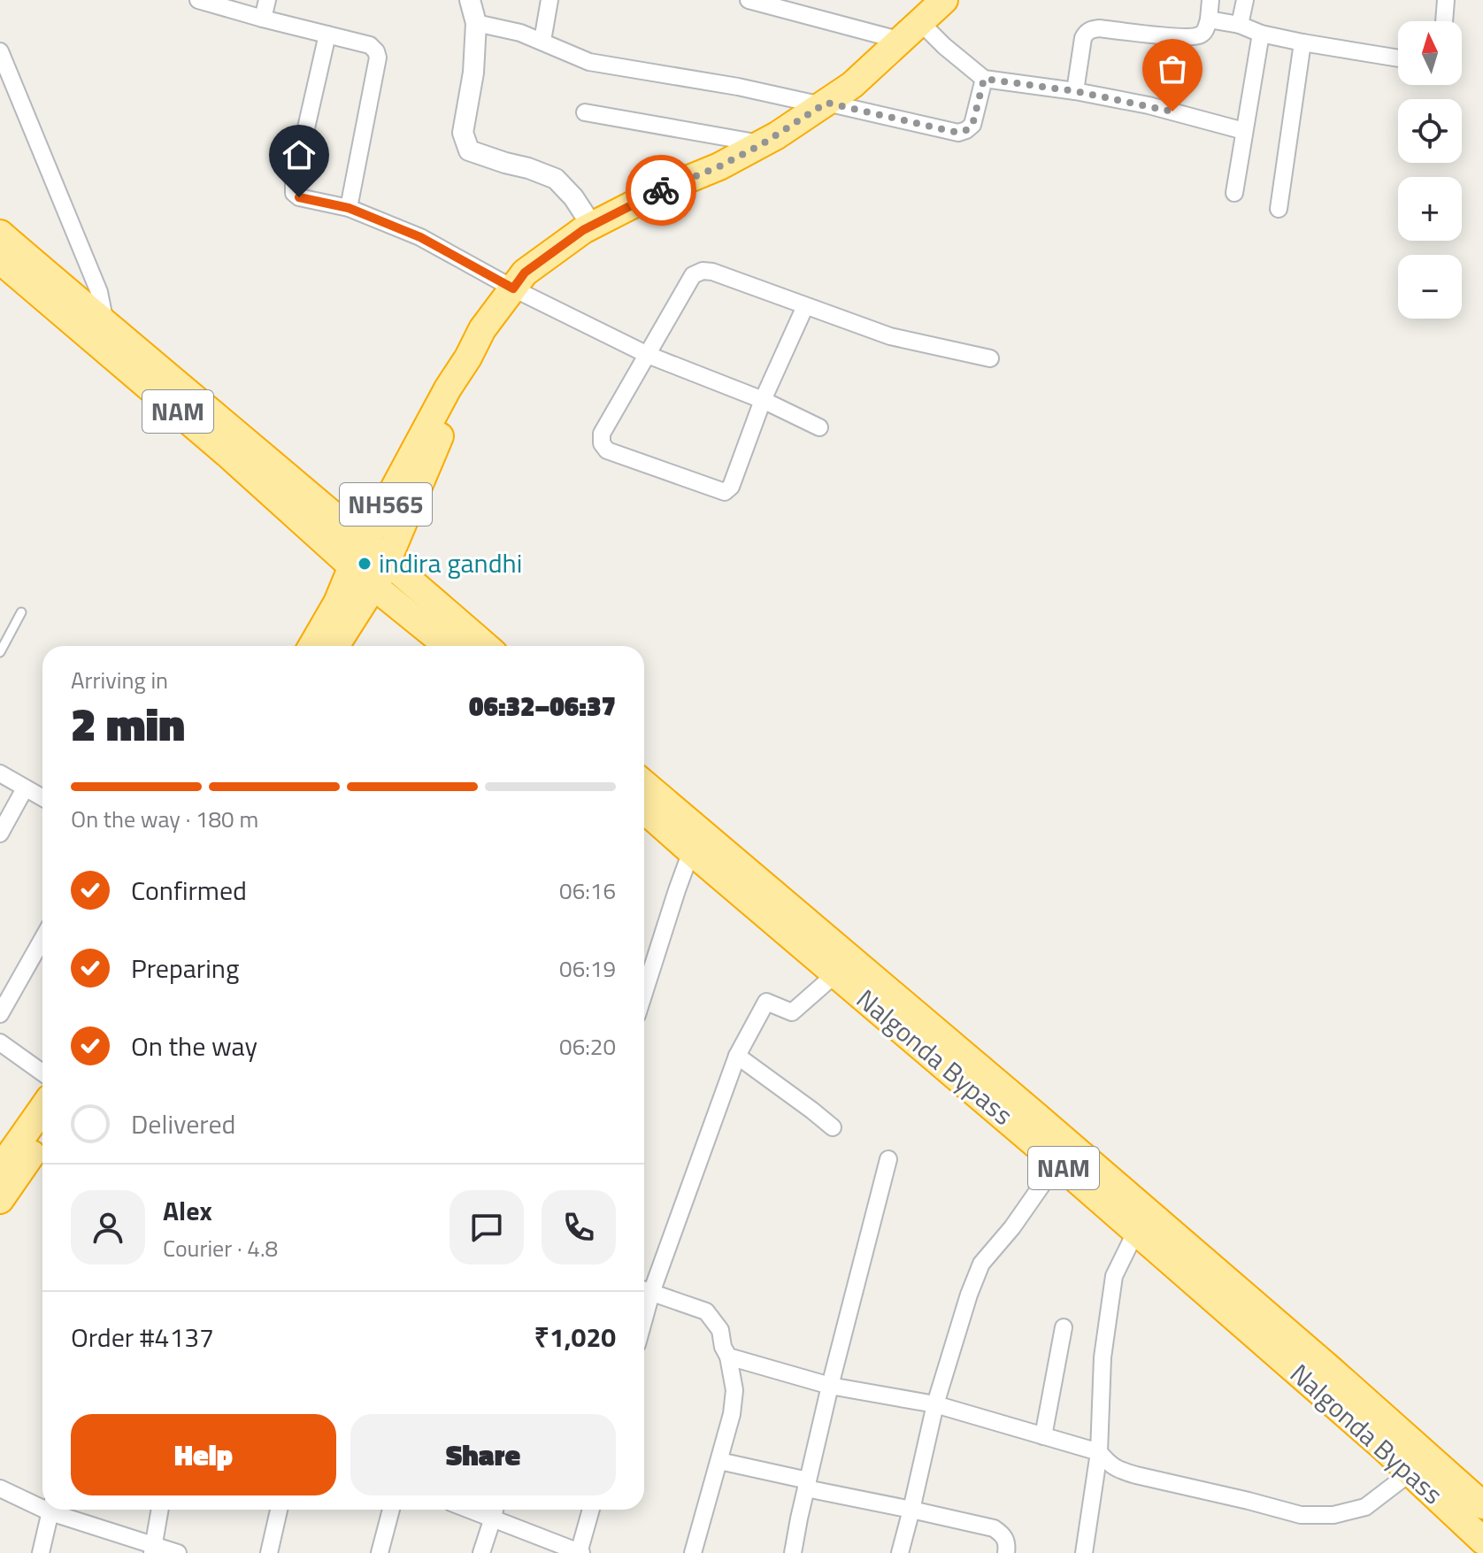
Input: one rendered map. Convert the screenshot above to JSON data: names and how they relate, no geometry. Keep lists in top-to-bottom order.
{
  "streets": {
    "highway": ["NAM", "NH565", "Nalgonda Bypass"]
  },
  "crossings": [
    ["NAM", "NH565"]
  ],
  "places": ["indira gandhi"],
  "north": "top",
  "page": {
    "map_buttons": ["+", "−"],
    "heading": ["2 min", "Arriving in", "06:32–06:37"],
    "panel": [
      "Alex",
      "Courier · 4.8",
      "Order #4137",
      "₹1,020"
    ],
    "bar": "On the way · 180 m",
    "list": [
      ["Confirmed", "06:16"],
      ["Preparing", "06:19"],
      ["On the way", "06:20"],
      "Delivered"
    ],
    "buttons": ["Help", "Share"]
  }
}
